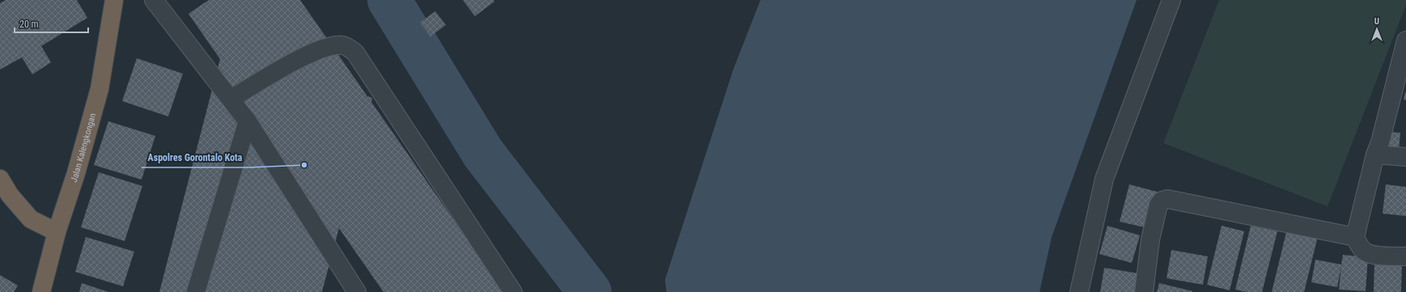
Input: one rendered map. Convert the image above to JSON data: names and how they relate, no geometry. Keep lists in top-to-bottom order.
{
  "streets": {
    "highway": ["Jalan Kalengkongan"]
  },
  "places": ["Aspolres Gorontalo Kota"],
  "scale_bar": "20 m",
  "north": "top"
}
